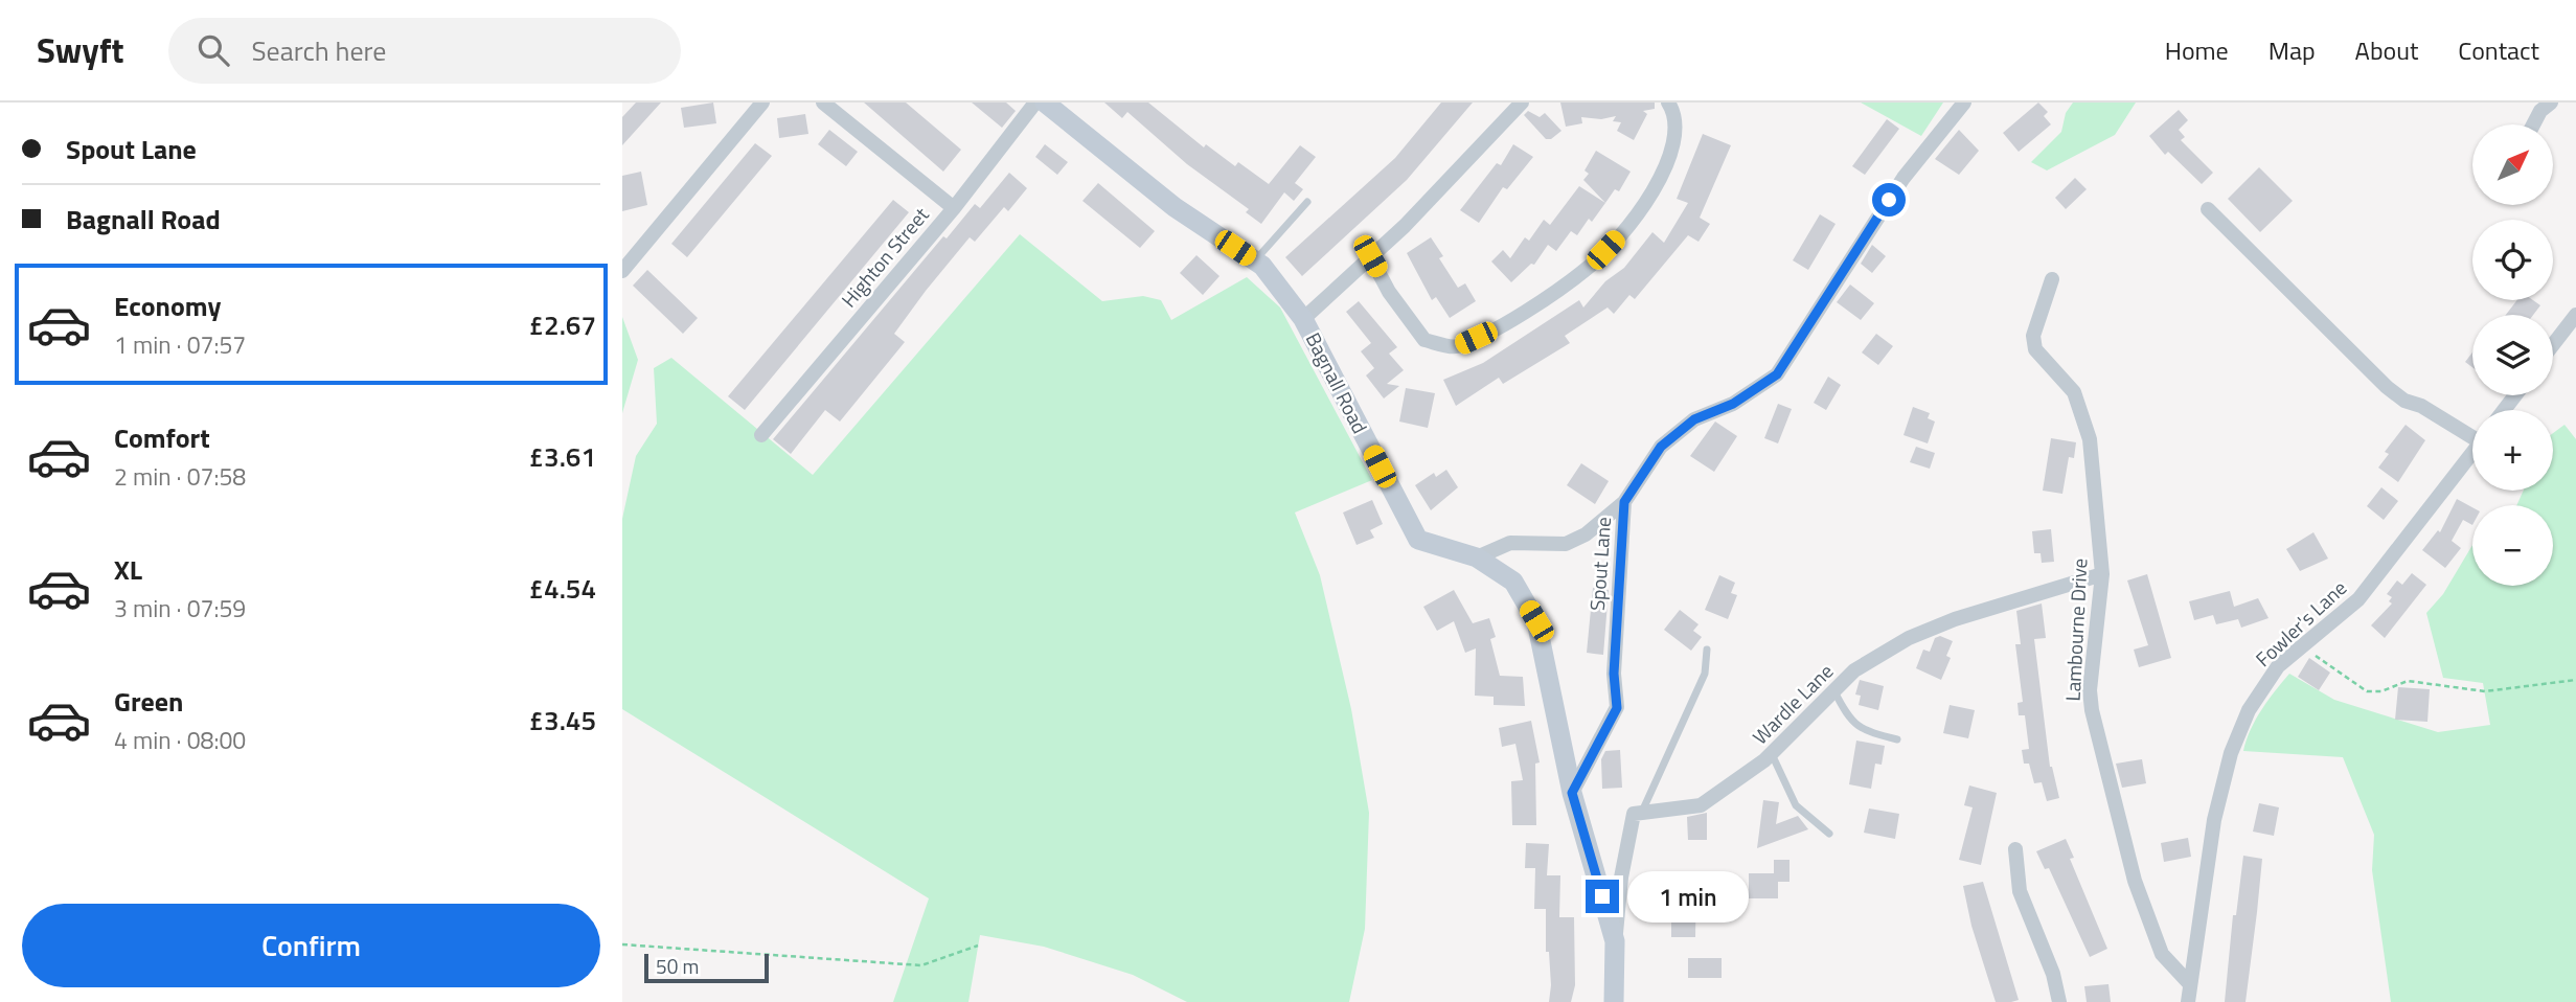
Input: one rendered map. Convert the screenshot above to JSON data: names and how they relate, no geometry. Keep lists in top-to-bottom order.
{
  "streets": {
    "street": [
      "Highton Street",
      "Bagnall Road",
      "Spout Lane",
      "Fowler's Lane",
      "Lambourne Drive",
      "Wardle Lane"
    ]
  },
  "crossings": [
    ["Bagnall Road", "Spout Lane"],
    ["Fowler's Lane", "Lambourne Drive"],
    ["Lambourne Drive", "Wardle Lane"]
  ],
  "scale_bar": "50 m",
  "north": "top right",
  "page": {
    "header": "Swyft",
    "search": "Search here",
    "nav": [
      "Home",
      "Map",
      "About",
      "Contact"
    ],
    "banner": ["Spout Lane", "Bagnall Road"],
    "map_buttons": ["+", "−"],
    "list": [
      {
        "name": "Economy",
        "note": "1 min · 07:57",
        "value": "£2.67"
      },
      {
        "name": "Comfort",
        "note": "2 min · 07:58",
        "value": "£3.61"
      },
      {
        "name": "XL",
        "note": "3 min · 07:59",
        "value": "£4.54"
      },
      {
        "name": "Green",
        "note": "4 min · 08:00",
        "value": "£3.45"
      }
    ],
    "bubble": "1 min",
    "buttons": "Confirm",
    "scale": "50 m"
  }
}
